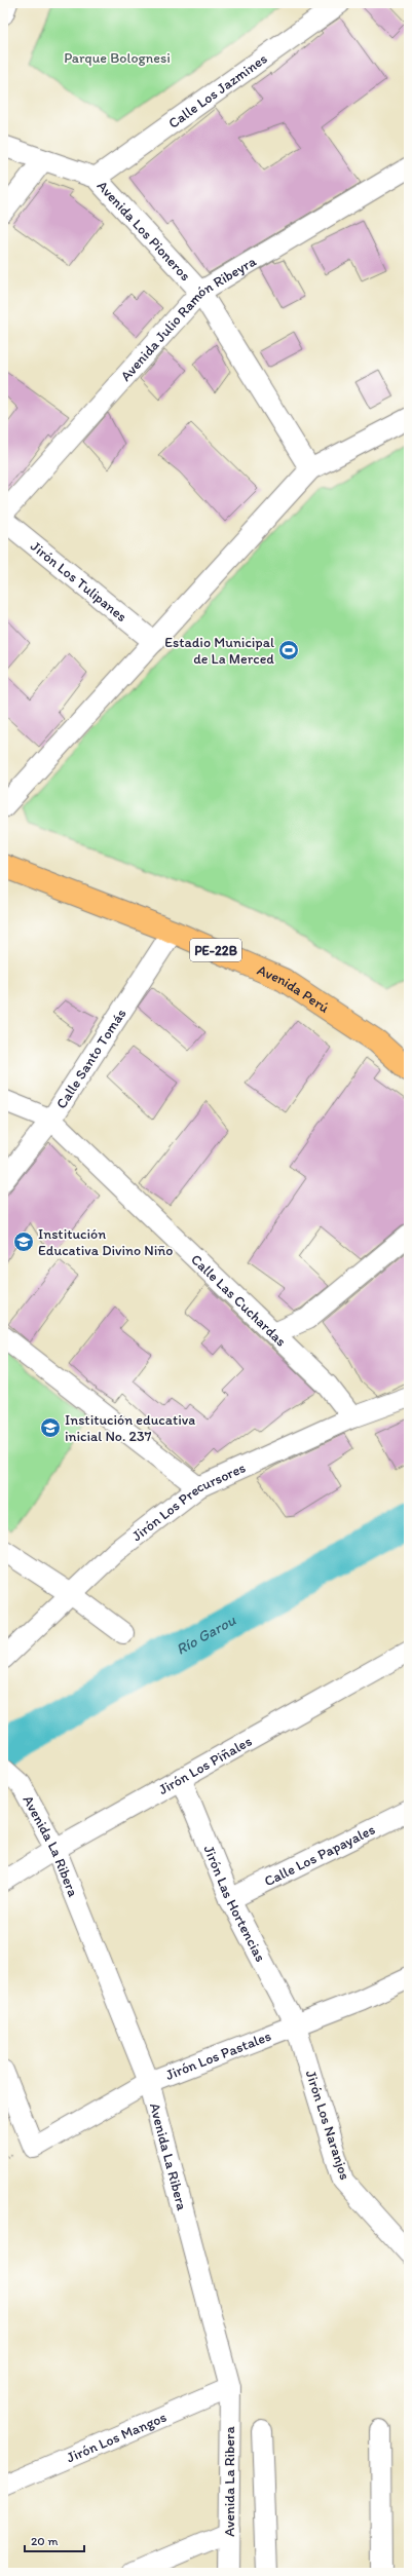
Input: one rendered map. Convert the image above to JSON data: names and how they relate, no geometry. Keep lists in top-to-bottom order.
{
  "streets": {
    "highway": ["PE-22B", "Avenida Perú"],
    "street": [
      "Calle Los Jazmines",
      "Avenida Los Pioneros",
      "Avenida Julio Ramón Ribeyra",
      "Jirón Los Tulipanes",
      "Calle Santo Tomás",
      "Calle Las Cuchardas",
      "Jirón Los Precursores",
      "Jirón Los Piñales",
      "Avenida La Ribera",
      "Calle Los Papayales",
      "Jirón Las Hortencias",
      "Jirón Los Pastales",
      "Jirón Los Naranjos",
      "Jirón Los Mangos"
    ]
  },
  "crossings": [
    ["Calle Los Jazmines", "Avenida Los Pioneros"],
    ["Avenida Los Pioneros", "Avenida Julio Ramón Ribeyra"],
    ["Avenida Perú", "Calle Santo Tomás"],
    ["Calle Santo Tomás", "Calle Las Cuchardas"],
    ["Calle Las Cuchardas", "Jirón Los Precursores"],
    ["Jirón Los Piñales", "Avenida La Ribera"],
    ["Jirón Los Piñales", "Jirón Las Hortencias"],
    ["Avenida La Ribera", "Jirón Los Pastales"],
    ["Avenida La Ribera", "Jirón Los Mangos"],
    ["Calle Los Papayales", "Jirón Las Hortencias"],
    ["Jirón Las Hortencias", "Jirón Los Pastales"],
    ["Jirón Las Hortencias", "Jirón Los Naranjos"],
    ["Jirón Los Pastales", "Jirón Los Naranjos"]
  ],
  "water": ["Río Garou"],
  "parks": ["Parque Bolognesi"],
  "places": {
    "sports": ["Estadio Municipal de La Merced"],
    "school or university": ["Institución Educativa Divino Niño", "Institución educativa inicial No. 237"]
  },
  "scale_bar": "20 m"
}
